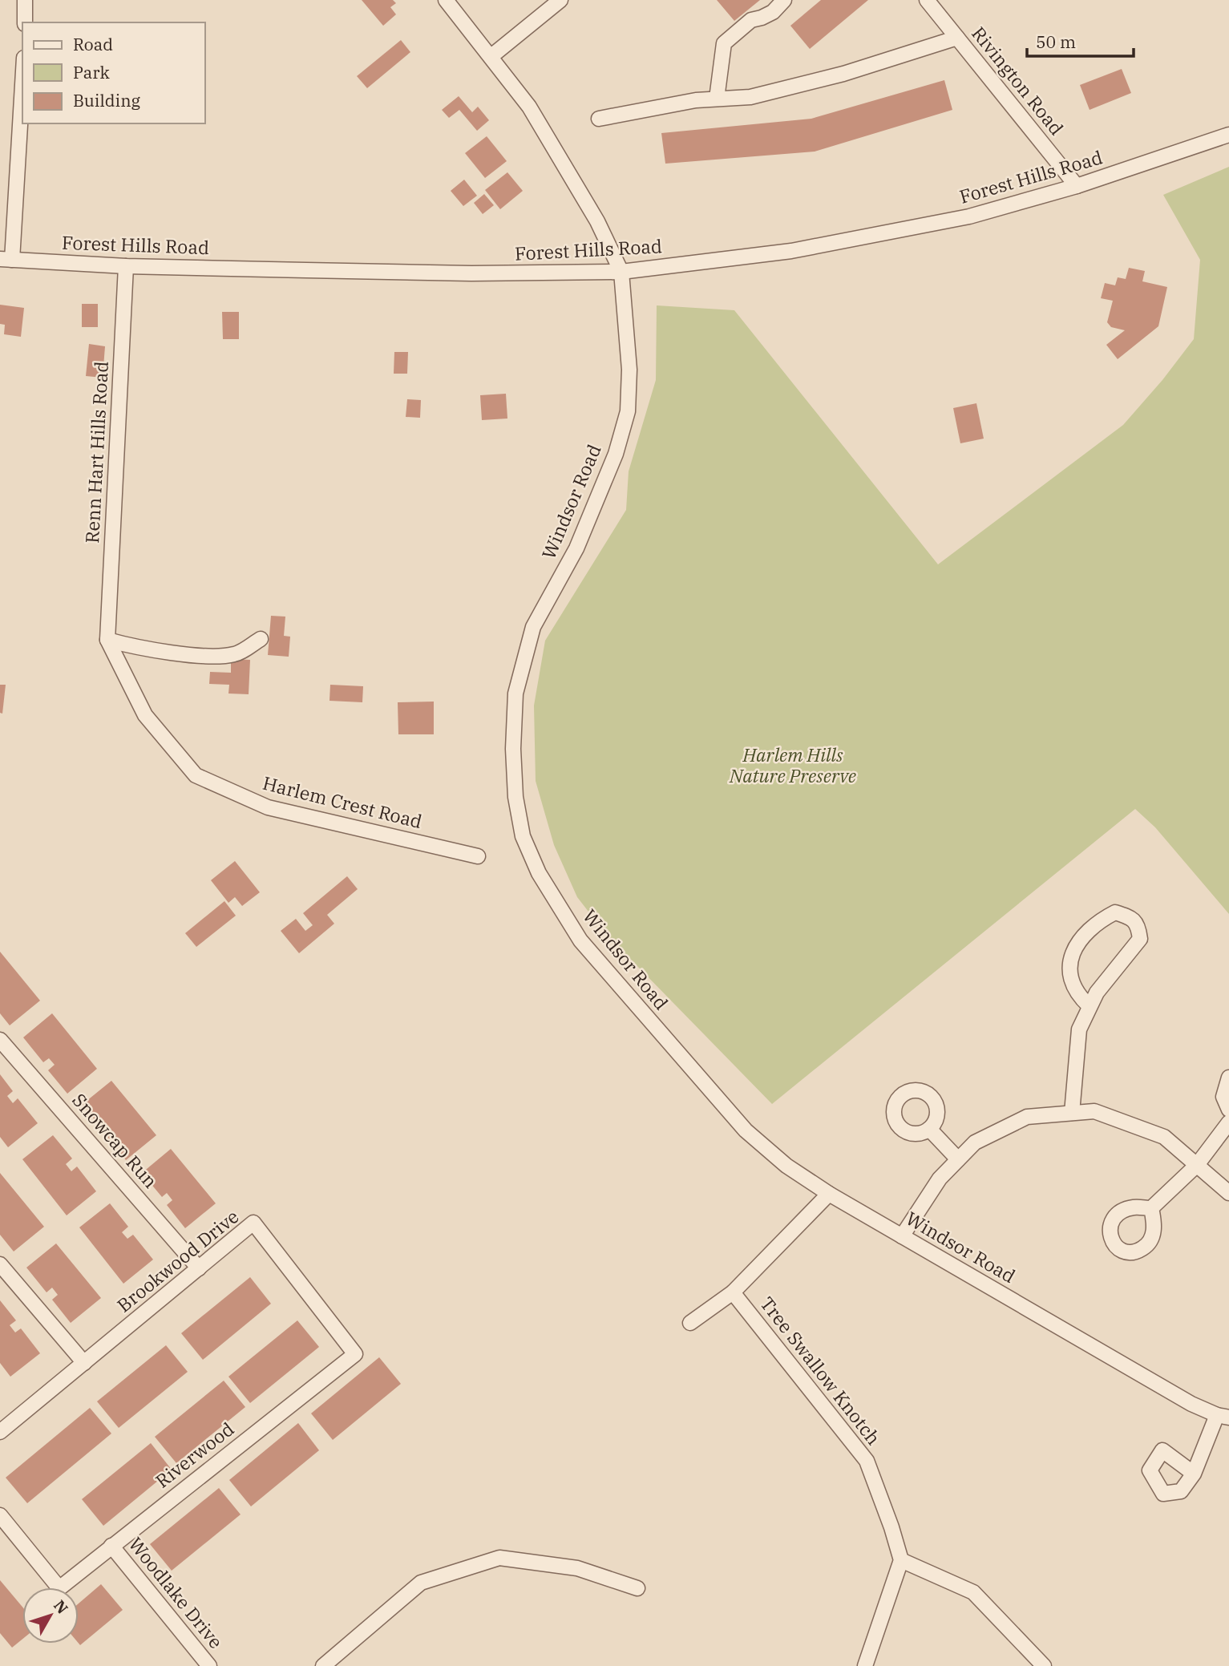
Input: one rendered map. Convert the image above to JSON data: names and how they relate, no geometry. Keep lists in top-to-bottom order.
{
  "streets": {
    "street": [
      "Rivington Road",
      "Forest Hills Road",
      "Renn Hart Hills Road",
      "Windsor Road",
      "Harlem Crest Road",
      "Snowcap Run",
      "Brookwood Drive",
      "Tree Swallow Knotch",
      "Riverwood",
      "Woodlake Drive"
    ]
  },
  "crossings": [
    ["Rivington Road", "Forest Hills Road"],
    ["Forest Hills Road", "Renn Hart Hills Road"],
    ["Forest Hills Road", "Windsor Road"],
    ["Renn Hart Hills Road", "Harlem Crest Road"],
    ["Snowcap Run", "Brookwood Drive"],
    ["Brookwood Drive", "Riverwood"],
    ["Riverwood", "Woodlake Drive"]
  ],
  "parks": ["Harlem Hills Nature Preserve"],
  "legend": ["Road", "Park", "Building"],
  "scale_bar": "50 m",
  "north": "top right"
}
